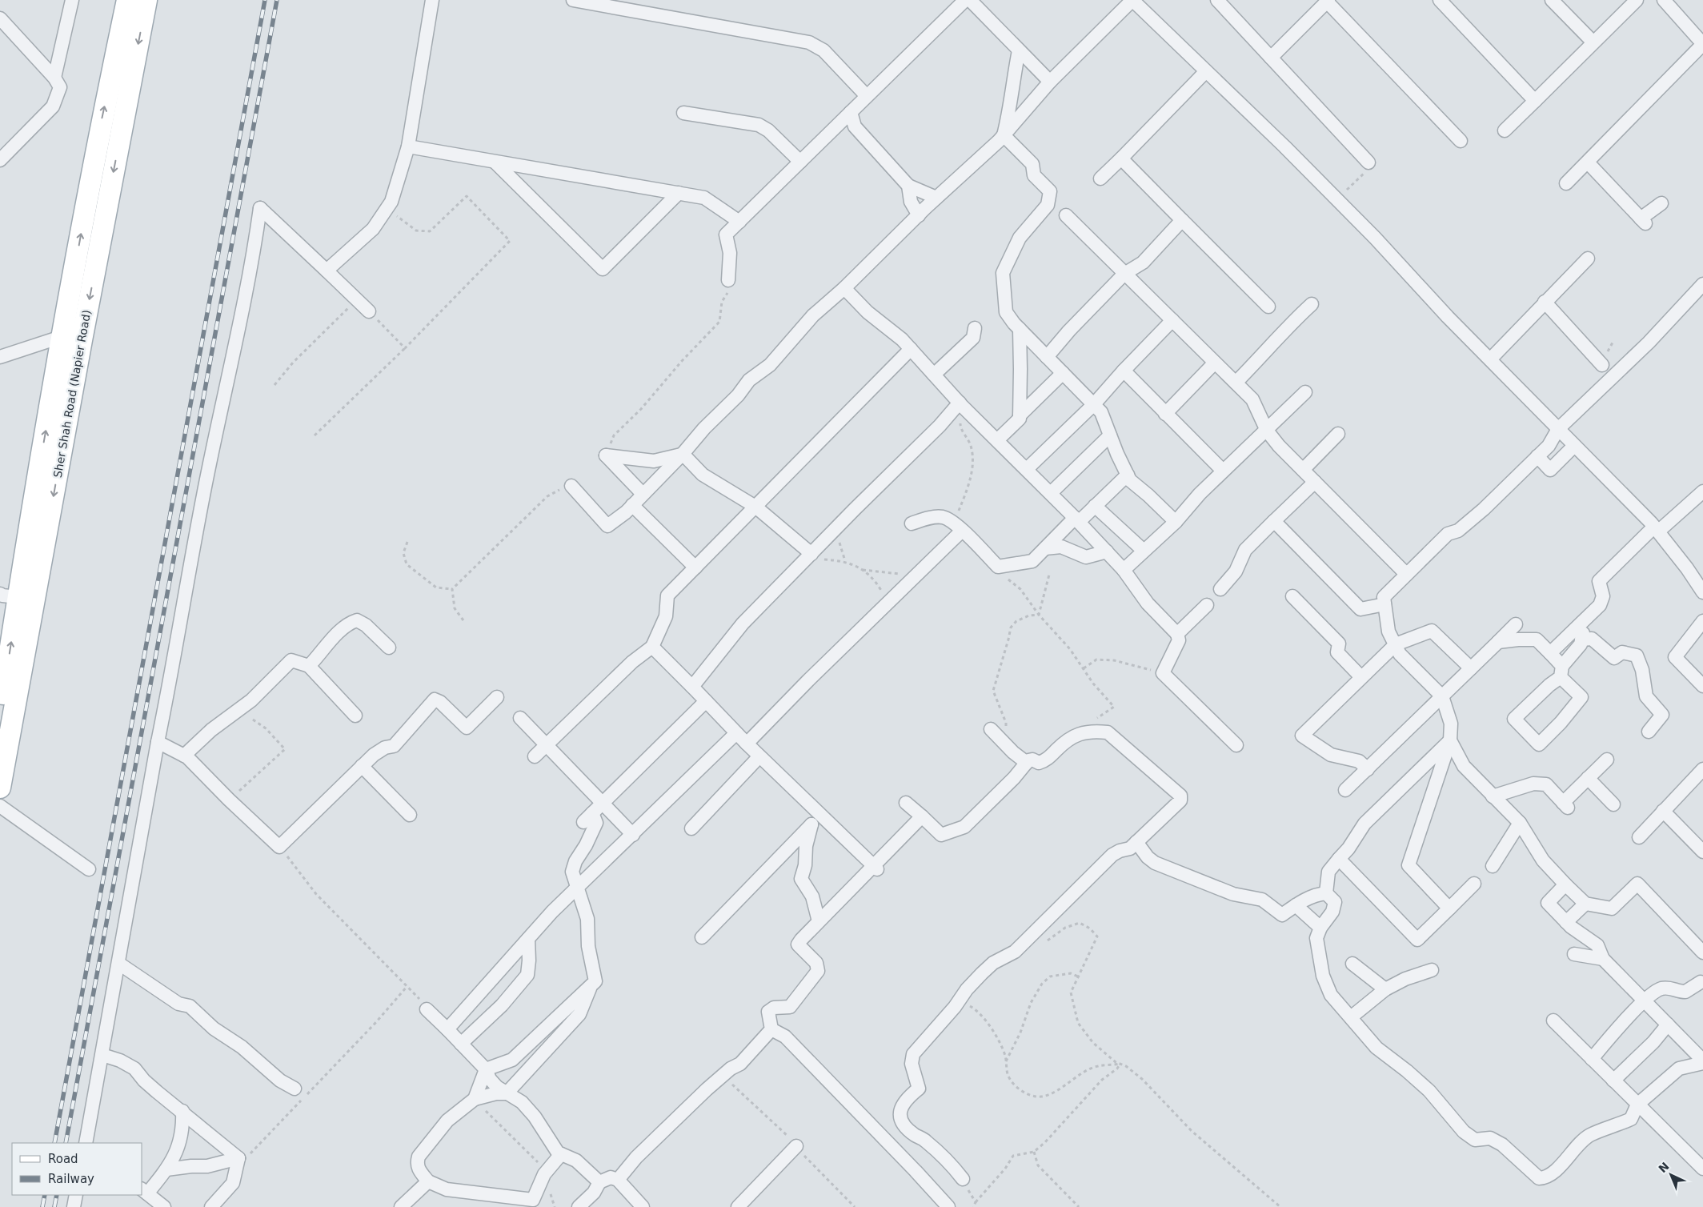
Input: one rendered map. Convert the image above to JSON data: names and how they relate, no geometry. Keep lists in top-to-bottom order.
{
  "streets": {
    "main road": ["Sher Shah Road (Napier Road)"]
  },
  "legend": ["Road", "Railway"],
  "north": "top left"
}
